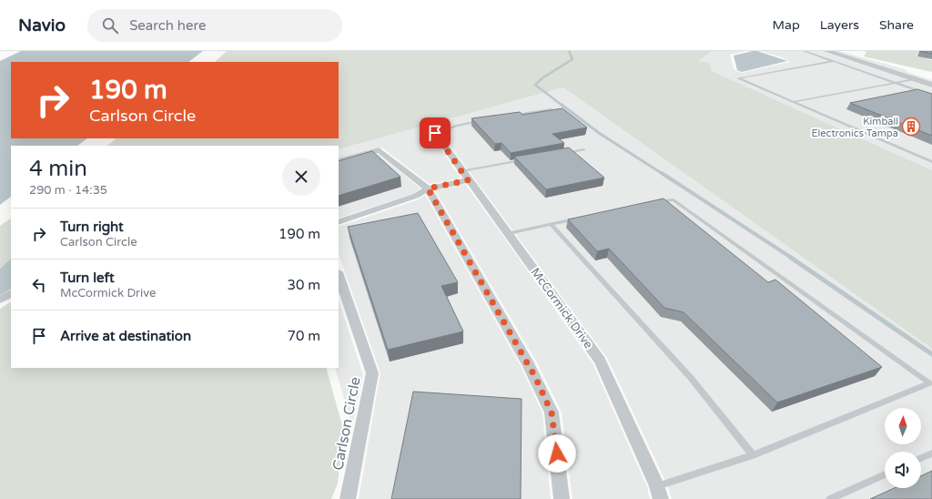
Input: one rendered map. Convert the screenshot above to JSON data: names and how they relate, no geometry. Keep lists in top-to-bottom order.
{
  "streets": {
    "street": ["McCormick Drive", "Carlson Circle"]
  },
  "places": {
    "building": ["Kimball Electronics Tampa"]
  },
  "north": "top",
  "page": {
    "header": "Navio",
    "search": "Search here",
    "nav": ["Map", "Layers", "Share"],
    "turn": ["190 m", "Carlson Circle"],
    "heading": ["4 min", "290 m · 14:35"],
    "list": [
      {
        "name": "Turn right",
        "note": "Carlson Circle",
        "value": "190 m"
      },
      {
        "name": "Turn left",
        "note": "McCormick Drive",
        "value": "30 m"
      },
      {
        "name": "Arrive at destination",
        "value": "70 m"
      }
    ]
  }
}
